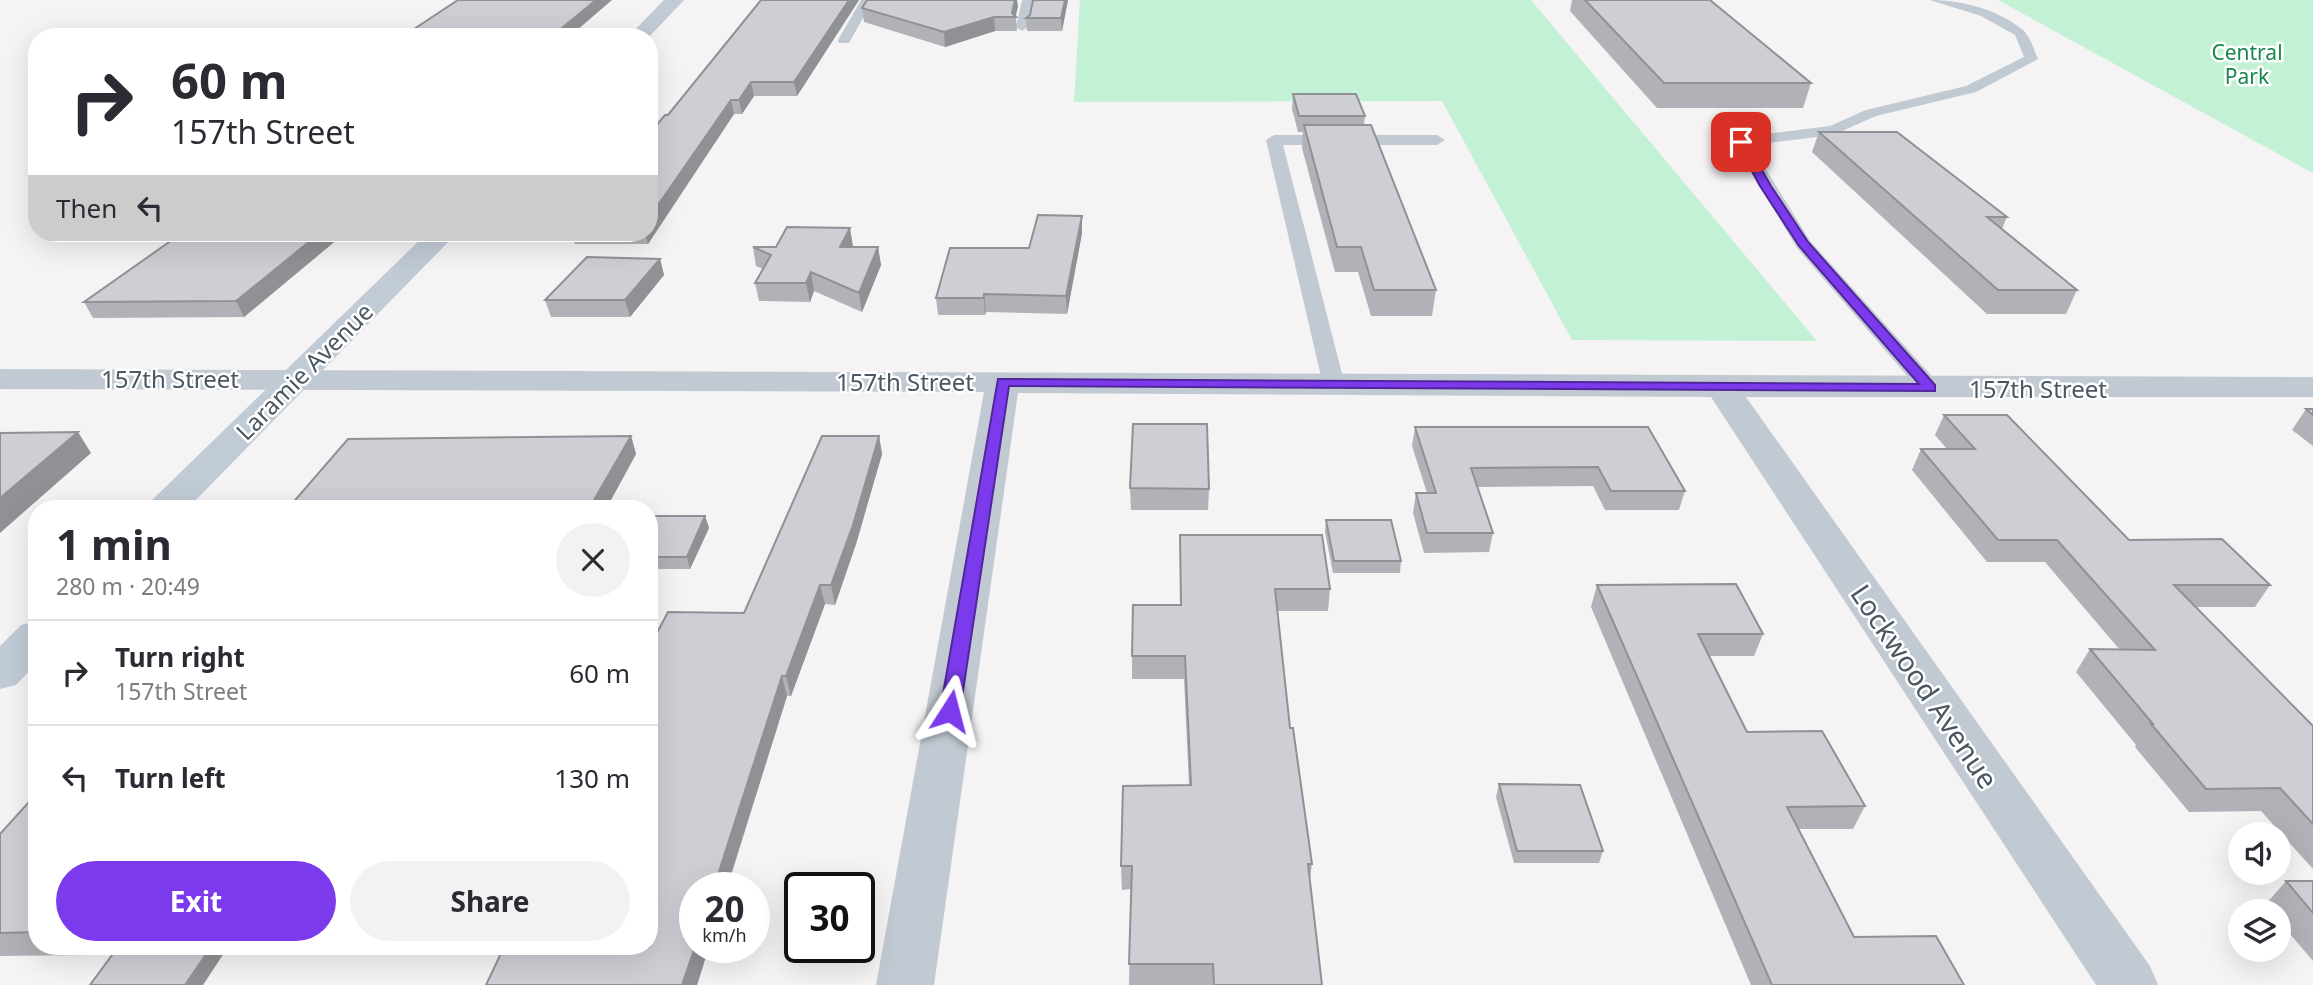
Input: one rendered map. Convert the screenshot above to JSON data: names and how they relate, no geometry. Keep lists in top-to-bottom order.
{
  "streets": {
    "street": ["Laramie Avenue", "157th Street", "Lockwood Avenue"]
  },
  "crossings": [
    ["Laramie Avenue", "157th Street"],
    ["157th Street", "Lockwood Avenue"]
  ],
  "parks": ["Central Park"],
  "page": {
    "turn": ["60 m", "157th Street"],
    "then": "Then",
    "heading": ["1 min", "280 m · 20:49"],
    "list": [
      {
        "name": "Turn right",
        "note": "157th Street",
        "value": "60 m"
      },
      {
        "name": "Turn left",
        "value": "130 m"
      }
    ],
    "buttons": ["Exit", "Share"],
    "speed": "20 km/h",
    "limit": "30"
  }
}
